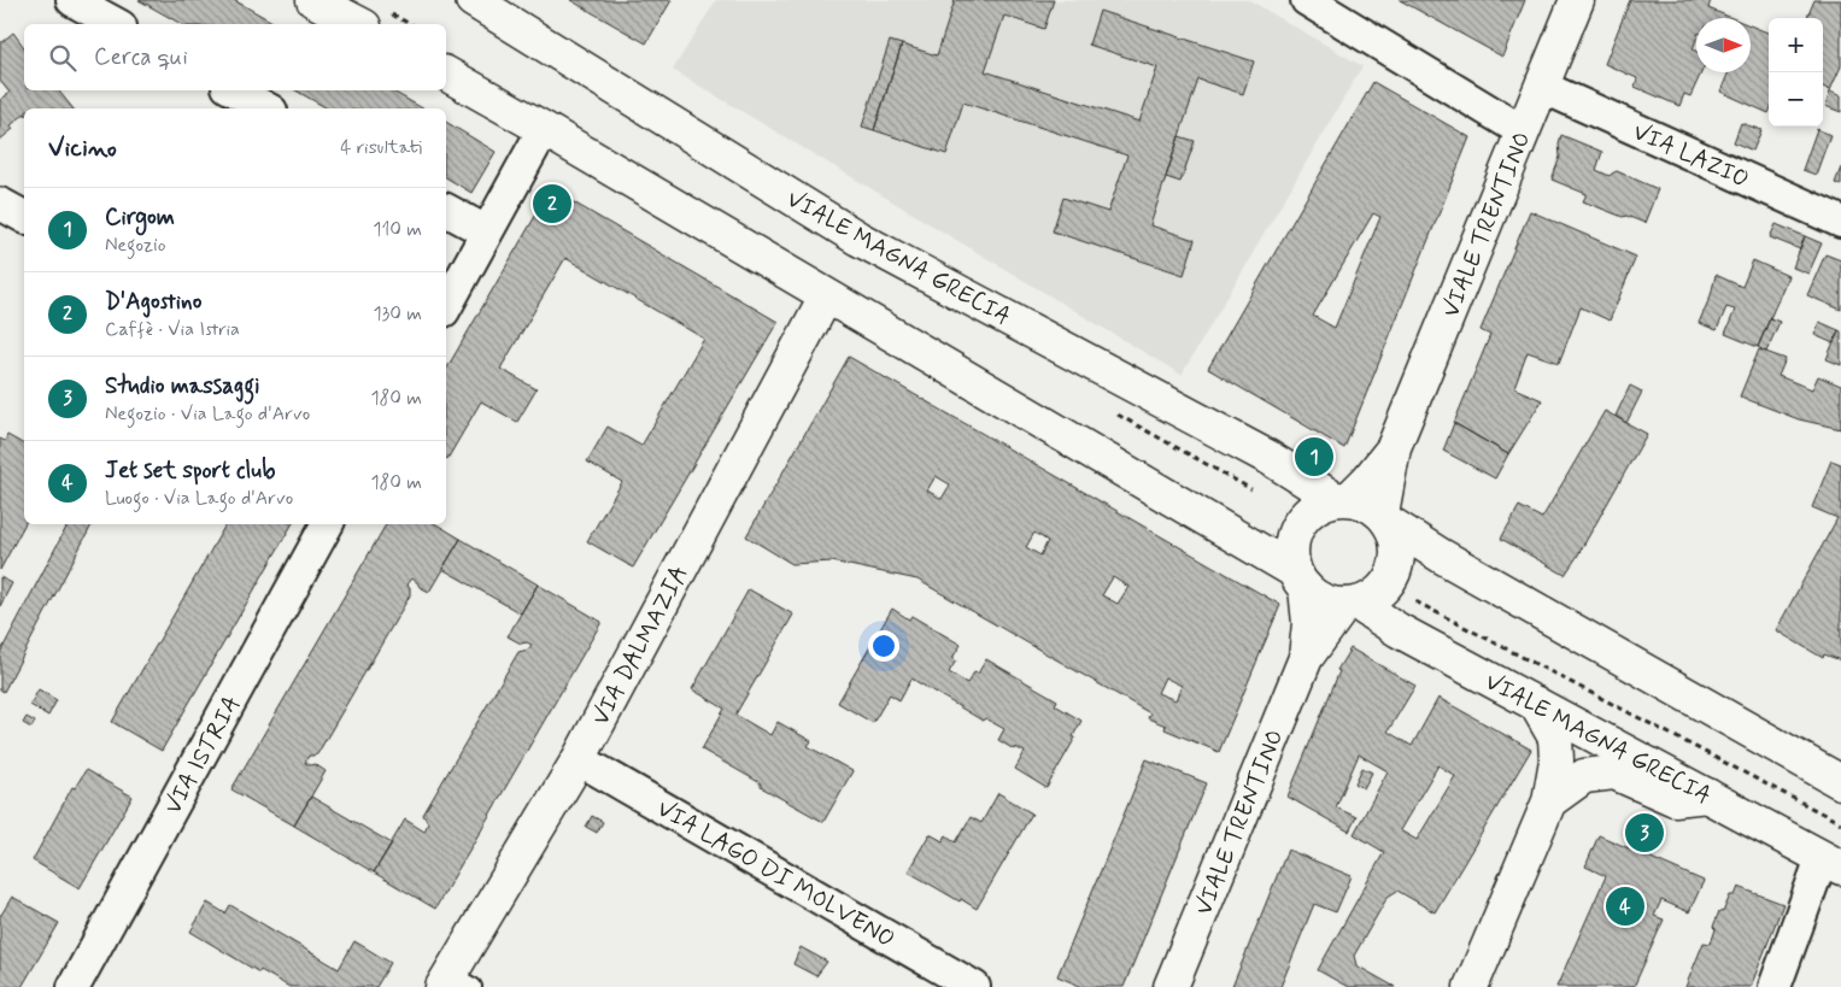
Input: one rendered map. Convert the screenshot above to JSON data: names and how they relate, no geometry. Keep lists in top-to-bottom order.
{
  "streets": {
    "main road": ["VIALE TRENTINO", "VIALE MAGNA GRECIA", "VIA DALMAZIA"],
    "street": ["VIA LAZIO", "VIA ISTRIA", "VIA LAGO DI MOLVENO"]
  },
  "crossings": [
    ["VIA LAZIO", "VIALE TRENTINO"],
    ["VIALE TRENTINO", "VIALE MAGNA GRECIA"],
    ["VIA DALMAZIA", "VIA LAGO DI MOLVENO"]
  ],
  "north": "right",
  "page": {
    "map_buttons": ["+", "−"],
    "search": "Cerca qui",
    "heading": ["Vicino", "4 risultati"],
    "pins": [
      "2",
      "1",
      "3",
      "4"
    ],
    "list": [
      {
        "mark": "1",
        "name": "Cirgom",
        "note": "Negozio",
        "value": "110 m"
      },
      {
        "mark": "2",
        "name": "D'Agostino",
        "note": "Caffè · Via Istria",
        "value": "130 m"
      },
      {
        "mark": "3",
        "name": "Studio massaggi",
        "note": "Negozio · Via Lago d'Arvo",
        "value": "180 m"
      },
      {
        "mark": "4",
        "name": "Jet set sport club",
        "note": "Luogo · Via Lago d'Arvo",
        "value": "180 m"
      }
    ]
  }
}
